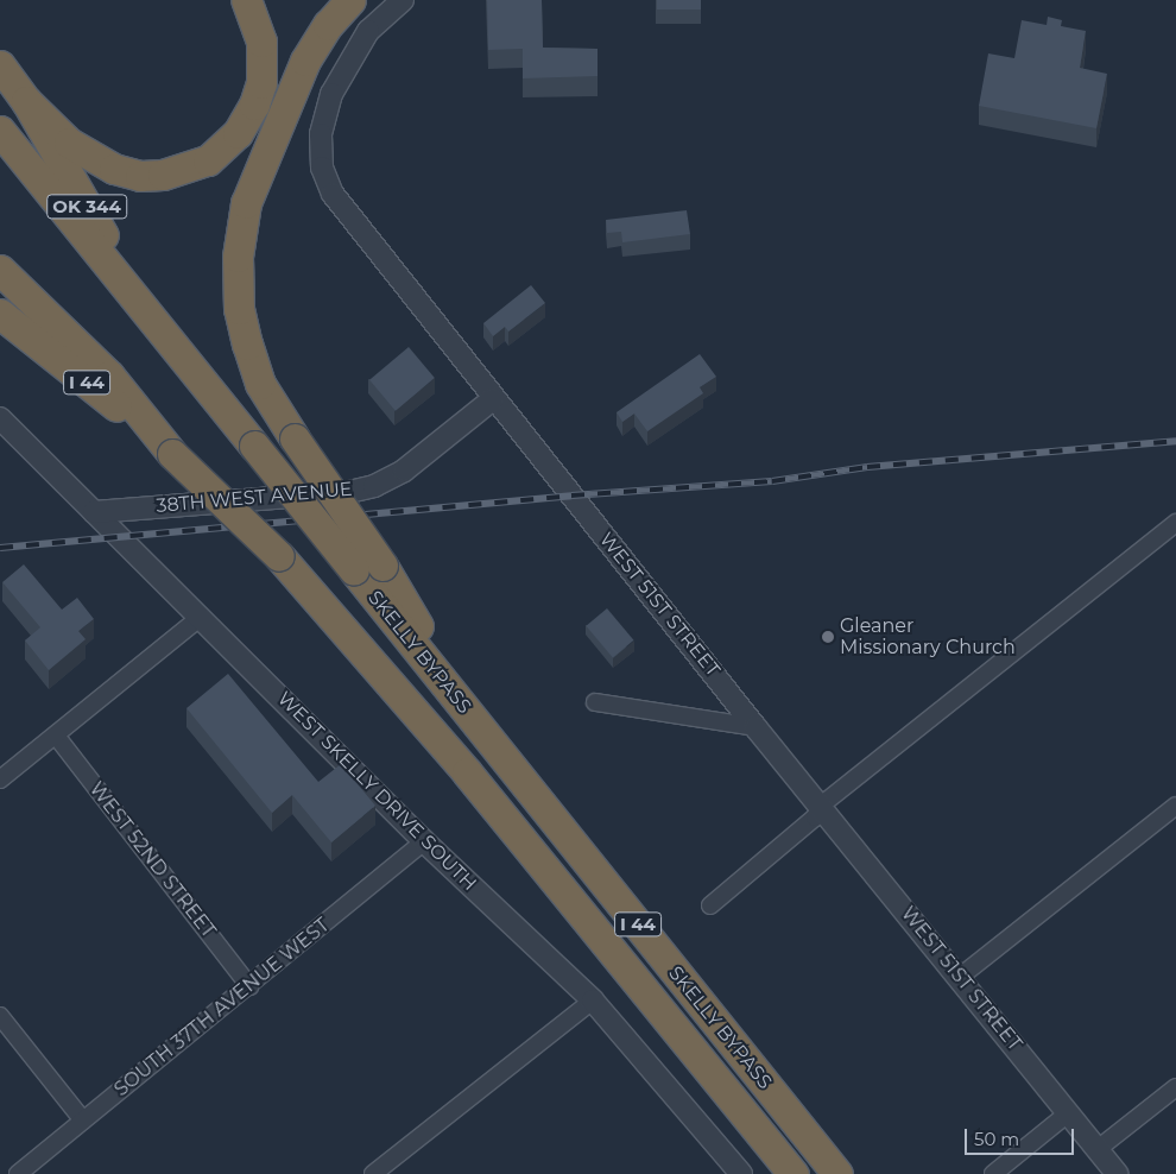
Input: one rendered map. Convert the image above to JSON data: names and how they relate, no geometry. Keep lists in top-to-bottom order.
{
  "streets": {
    "highway": ["OK 344", "I 44", "SKELLY BYPASS"],
    "street": [
      "38TH WEST AVENUE",
      "WEST 51ST STREET",
      "WEST SKELLY DRIVE SOUTH",
      "WEST 52ND STREET",
      "SOUTH 37TH AVENUE WEST"
    ]
  },
  "crossings": [
    ["OK 344", "SKELLY BYPASS"],
    ["38TH WEST AVENUE", "WEST 51ST STREET"],
    ["38TH WEST AVENUE", "WEST SKELLY DRIVE SOUTH"],
    ["WEST SKELLY DRIVE SOUTH", "SOUTH 37TH AVENUE WEST"],
    ["WEST 52ND STREET", "SOUTH 37TH AVENUE WEST"]
  ],
  "places": ["Gleaner Missionary Church"],
  "scale_bar": "50 m"
}
